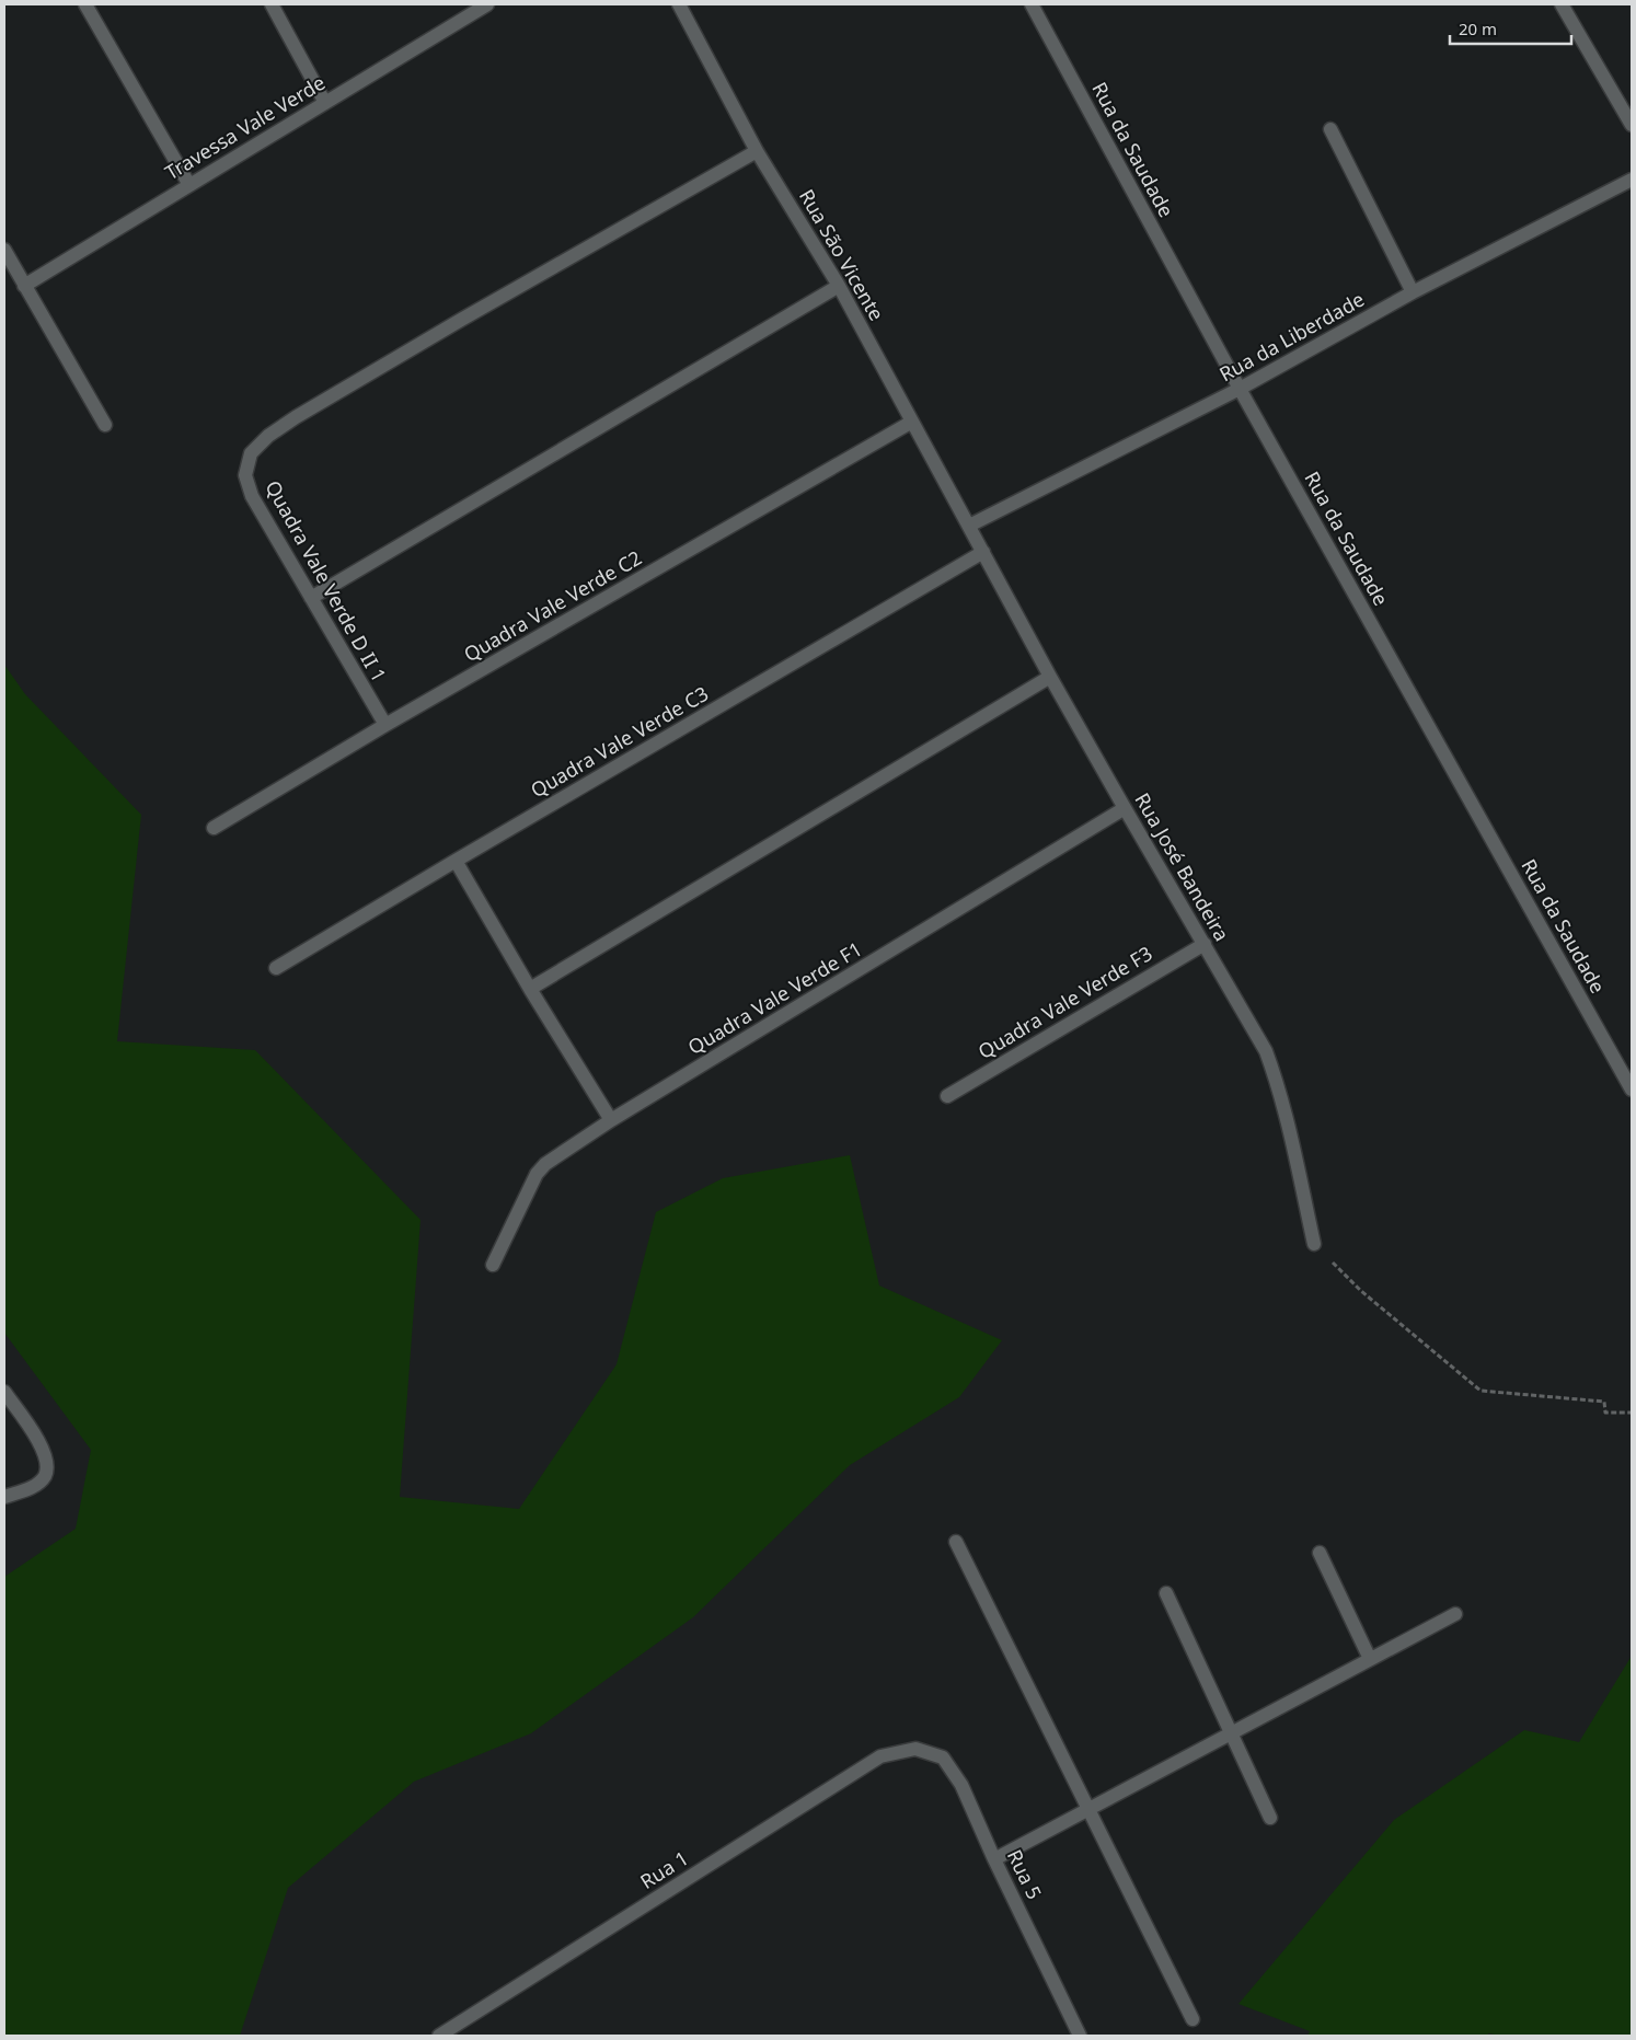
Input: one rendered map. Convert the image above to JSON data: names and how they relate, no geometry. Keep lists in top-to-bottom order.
{
  "streets": {
    "street": [
      "Travessa Vale Verde",
      "Rua da Saudade",
      "Rua São Vicente",
      "Rua da Liberdade",
      "Quadra Vale Verde D II 1",
      "Quadra Vale Verde C2",
      "Quadra Vale Verde C3",
      "Rua José Bandeira",
      "Quadra Vale Verde F1",
      "Quadra Vale Verde F3",
      "Rua 1",
      "Rua 5"
    ]
  },
  "crossings": [
    ["Rua da Saudade", "Rua da Liberdade"],
    ["Rua São Vicente", "Rua da Liberdade"],
    ["Rua São Vicente", "Quadra Vale Verde D II 1"],
    ["Rua São Vicente", "Quadra Vale Verde C2"],
    ["Rua São Vicente", "Rua José Bandeira"],
    ["Rua da Liberdade", "Rua José Bandeira"],
    ["Quadra Vale Verde D II 1", "Quadra Vale Verde C2"],
    ["Quadra Vale Verde C3", "Rua José Bandeira"],
    ["Rua José Bandeira", "Quadra Vale Verde F1"],
    ["Rua José Bandeira", "Quadra Vale Verde F3"],
    ["Rua 1", "Rua 5"]
  ],
  "scale_bar": "20 m"
}
